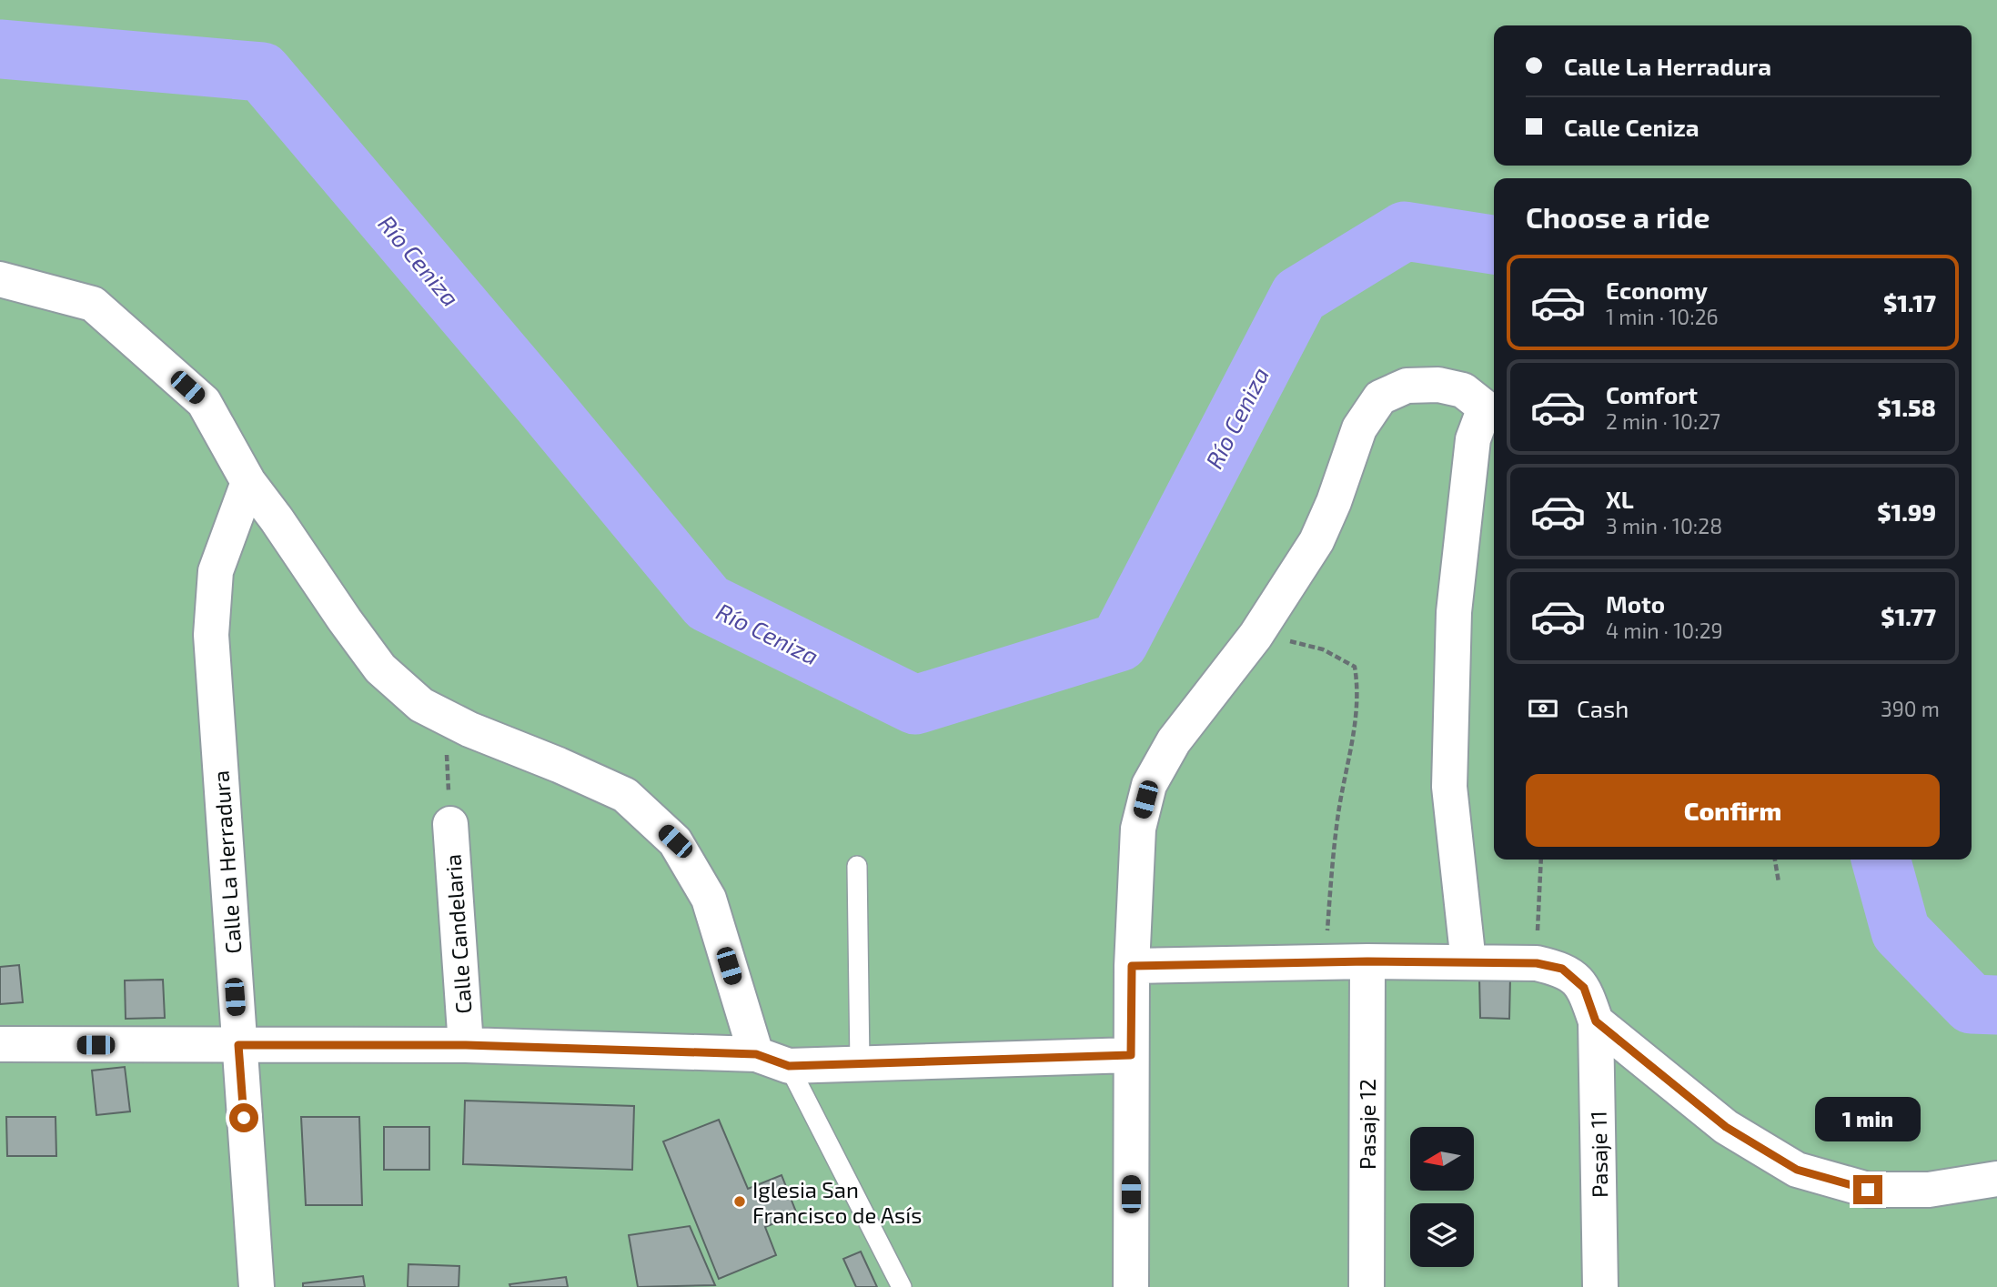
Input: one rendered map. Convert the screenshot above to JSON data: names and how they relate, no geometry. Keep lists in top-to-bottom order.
{
  "streets": {
    "street": [
      "Calle La Herradura",
      "Calle Candelaria",
      "Pasaje 12",
      "Pasaje 11"
    ]
  },
  "water": ["Río Ceniza"],
  "places": ["Iglesia San Francisco de Asís"],
  "north": "left",
  "page": {
    "banner": ["Calle La Herradura", "Calle Ceniza"],
    "heading": "Choose a ride",
    "list": [
      {
        "name": "Economy",
        "note": "1 min · 10:26",
        "value": "$1.17"
      },
      {
        "name": "Comfort",
        "note": "2 min · 10:27",
        "value": "$1.58"
      },
      {
        "name": "XL",
        "note": "3 min · 10:28",
        "value": "$1.99"
      },
      {
        "name": "Moto",
        "note": "4 min · 10:29",
        "value": "$1.77"
      }
    ],
    "pay": ["Cash", "390 m"],
    "buttons": "Confirm",
    "bubble": "1 min"
  }
}
